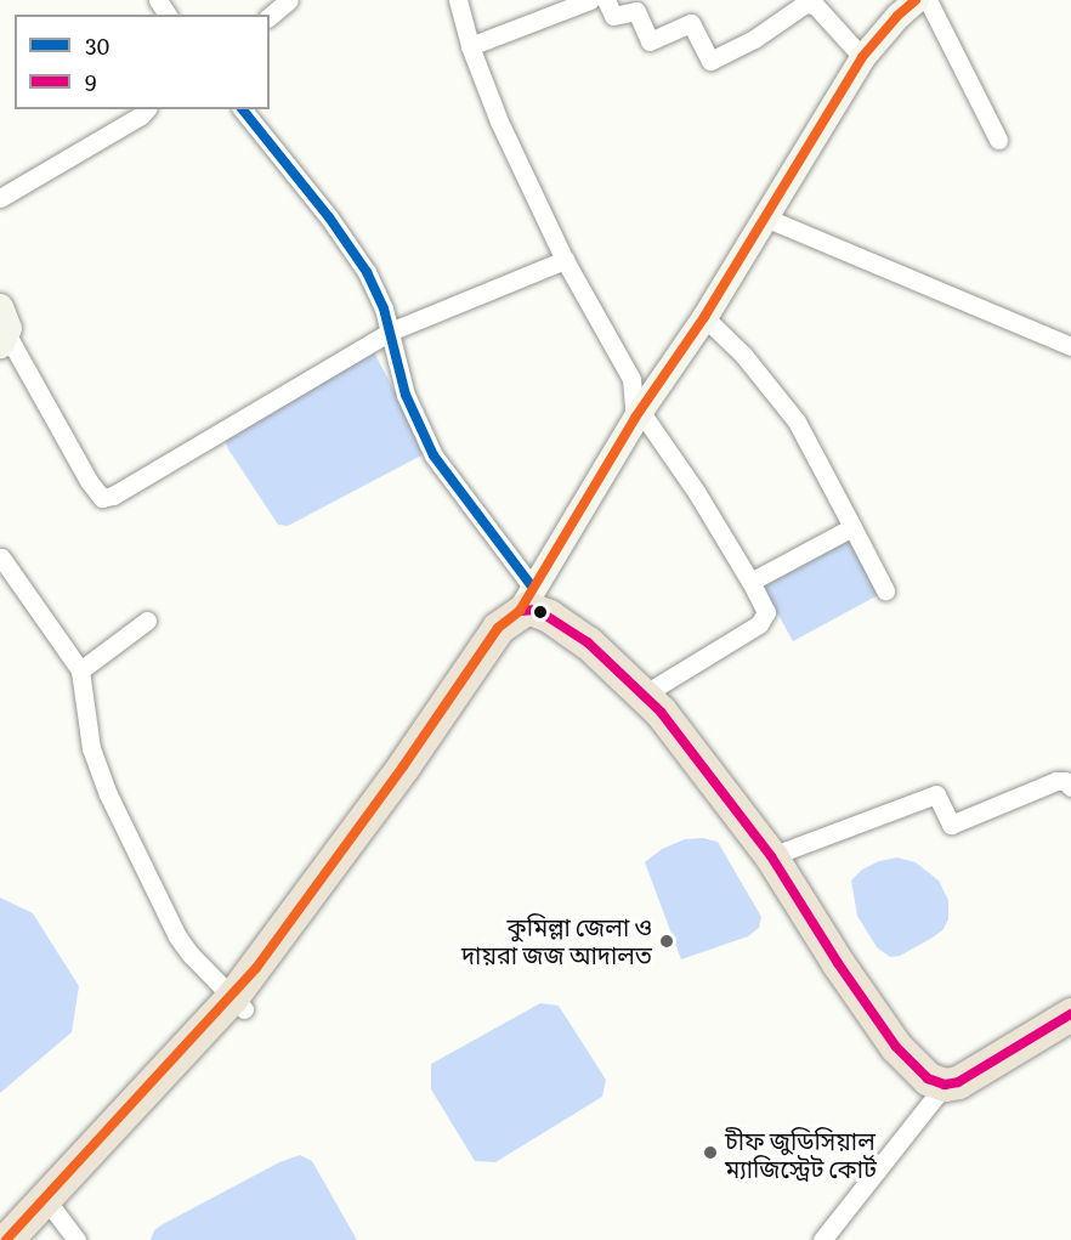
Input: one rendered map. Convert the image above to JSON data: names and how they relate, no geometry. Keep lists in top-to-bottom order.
{
  "places": ["কুমিল্লা জেলা ও দায়রা জজ আদালত", "চীফ জুডিসিয়াল ম্যাজিস্ট্রেট কোর্ট"],
  "lines": ["transit line 30", "transit line 9"],
  "legend": ["30", "9"]
}
